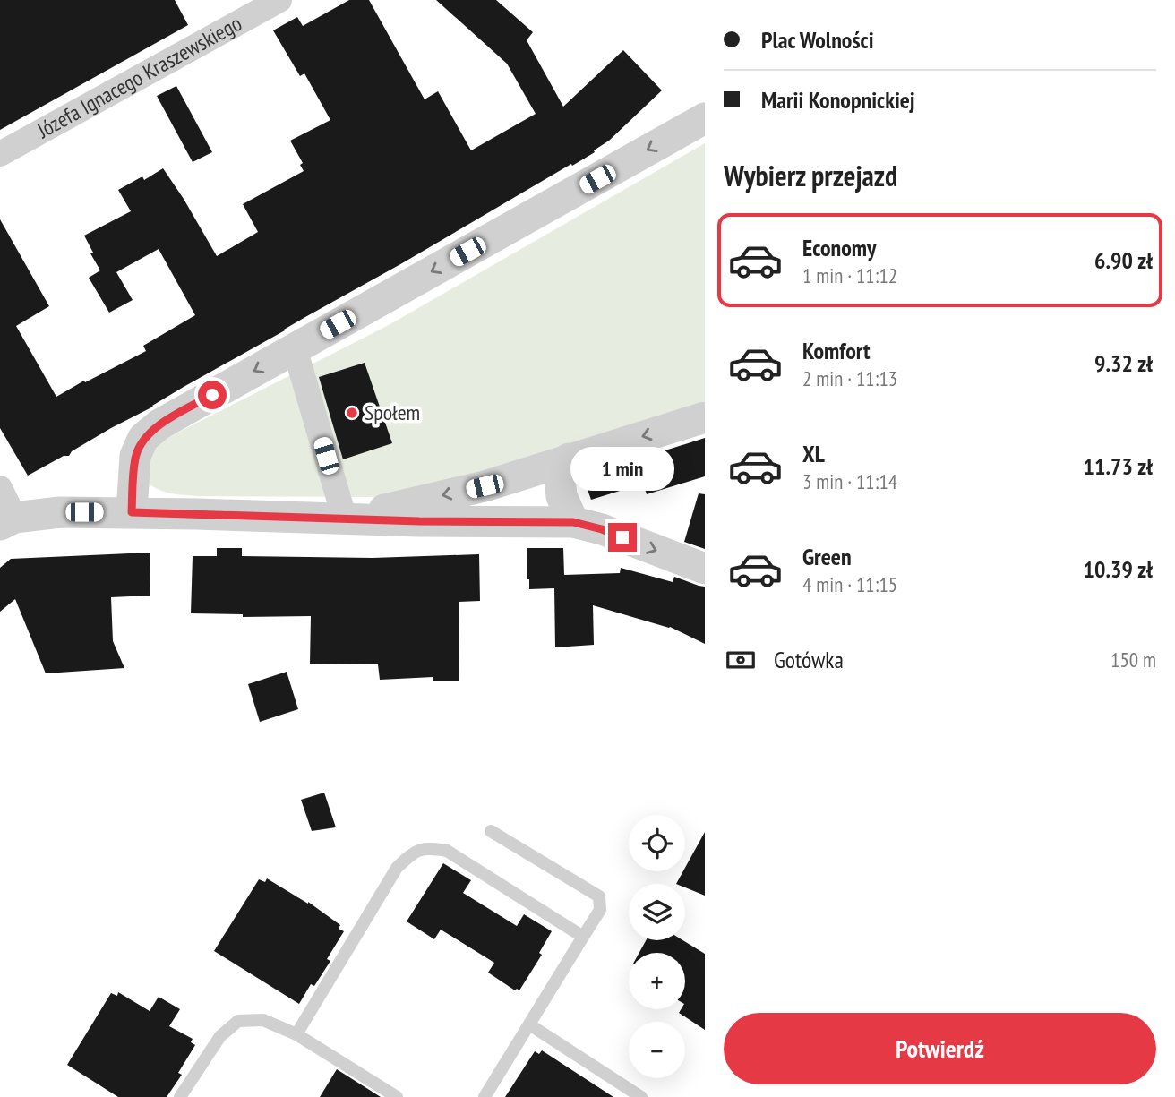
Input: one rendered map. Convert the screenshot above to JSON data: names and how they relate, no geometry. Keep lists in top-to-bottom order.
{
  "streets": {
    "street": ["Józefa Ignacego Kraszewskiego"]
  },
  "places": ["Społem"],
  "page": {
    "banner": ["Plac Wolności", "Marii Konopnickiej"],
    "heading": "Wybierz przejazd",
    "list": [
      {
        "name": "Economy",
        "note": "1 min · 11:12",
        "value": "6.90 zł"
      },
      {
        "name": "Komfort",
        "note": "2 min · 11:13",
        "value": "9.32 zł"
      },
      {
        "name": "XL",
        "note": "3 min · 11:14",
        "value": "11.73 zł"
      },
      {
        "name": "Green",
        "note": "4 min · 11:15",
        "value": "10.39 zł"
      }
    ],
    "bubble": "1 min",
    "pay": ["Gotówka", "150 m"],
    "map_buttons": ["+", "−"],
    "buttons": "Potwierdź"
  }
}
